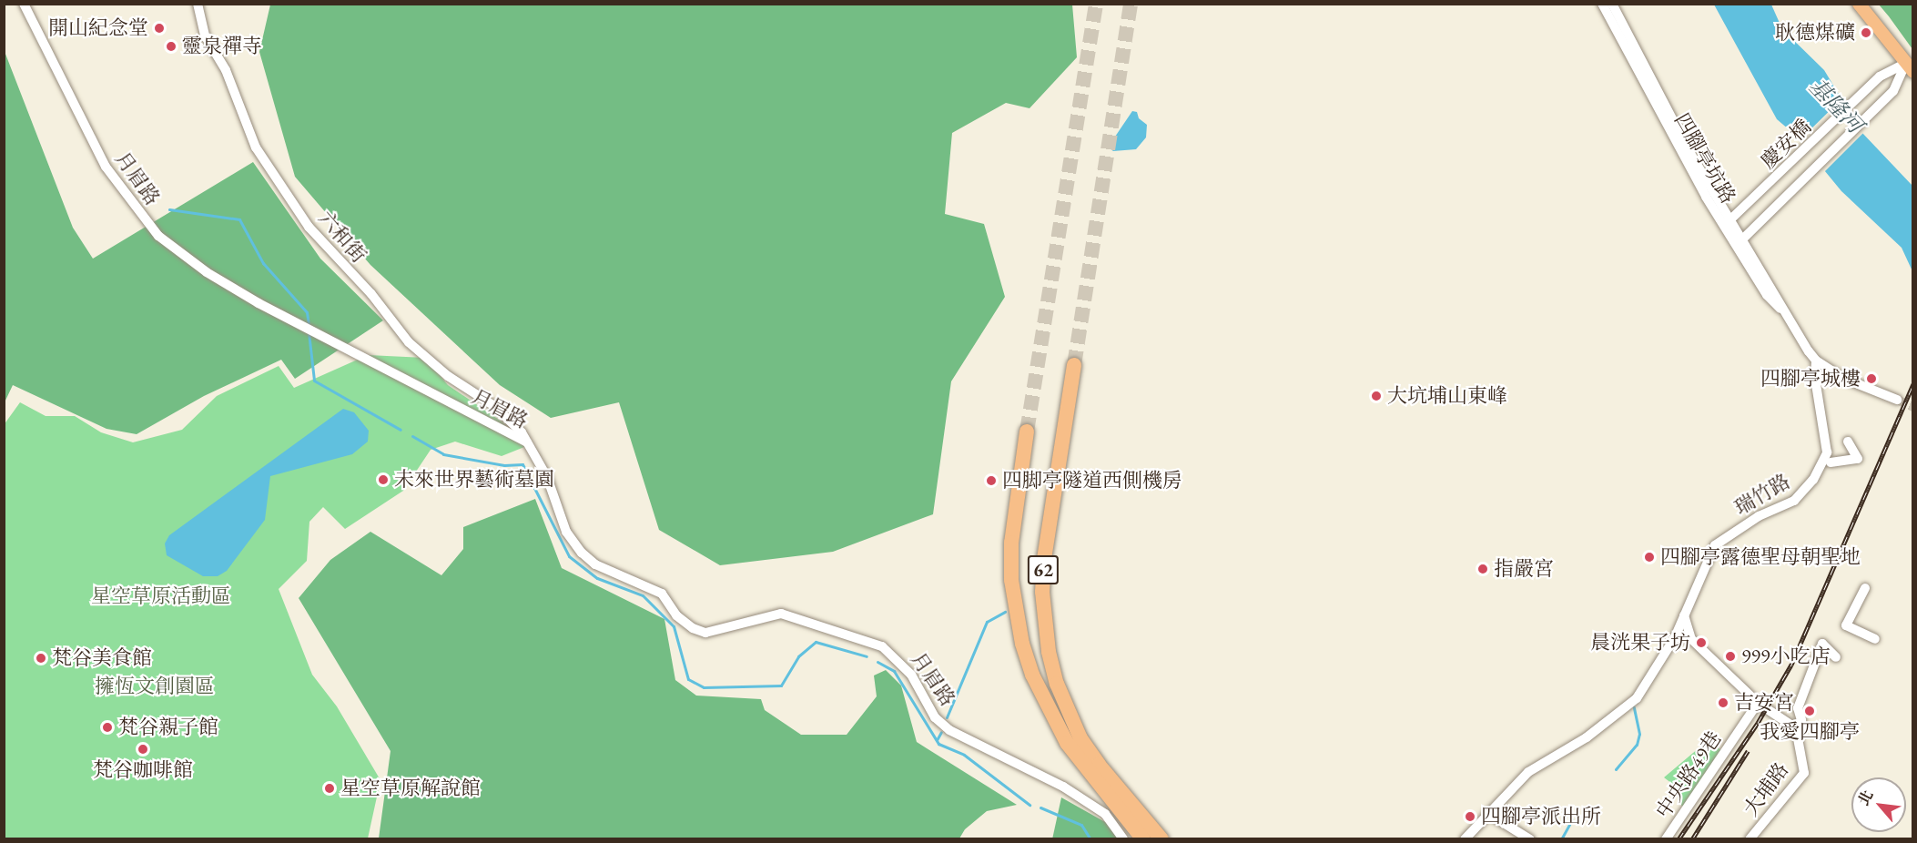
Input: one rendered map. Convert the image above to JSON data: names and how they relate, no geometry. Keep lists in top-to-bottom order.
{
  "streets": {
    "highway": ["62"],
    "street": [
      "慶安橋",
      "四腳亭坑路",
      "月眉路",
      "六和街",
      "瑞竹路",
      "中央路49巷",
      "大埔路"
    ]
  },
  "crossings": [
    ["慶安橋", "四腳亭坑路"],
    ["四腳亭坑路", "瑞竹路"],
    ["月眉路", "六和街"]
  ],
  "water": ["基隆河"],
  "parks": ["星空草原活動區", "擁恆文創園區"],
  "places": [
    "開山紀念堂",
    "耿德煤礦",
    "靈泉禪寺",
    "四腳亭城樓",
    "大坑埔山東峰",
    "未來世界藝術墓園",
    "四脚亭隧道西側機房",
    "四腳亭露德聖母朝聖地",
    "指嚴宮",
    "晨洸果子坊",
    "999小吃店",
    "梵谷美食館",
    "吉安宮",
    "我愛四腳亭",
    "梵谷親子館",
    "梵谷咖啡館",
    "星空草原解說館",
    "四腳亭派出所"
  ],
  "north": "top left"
}
